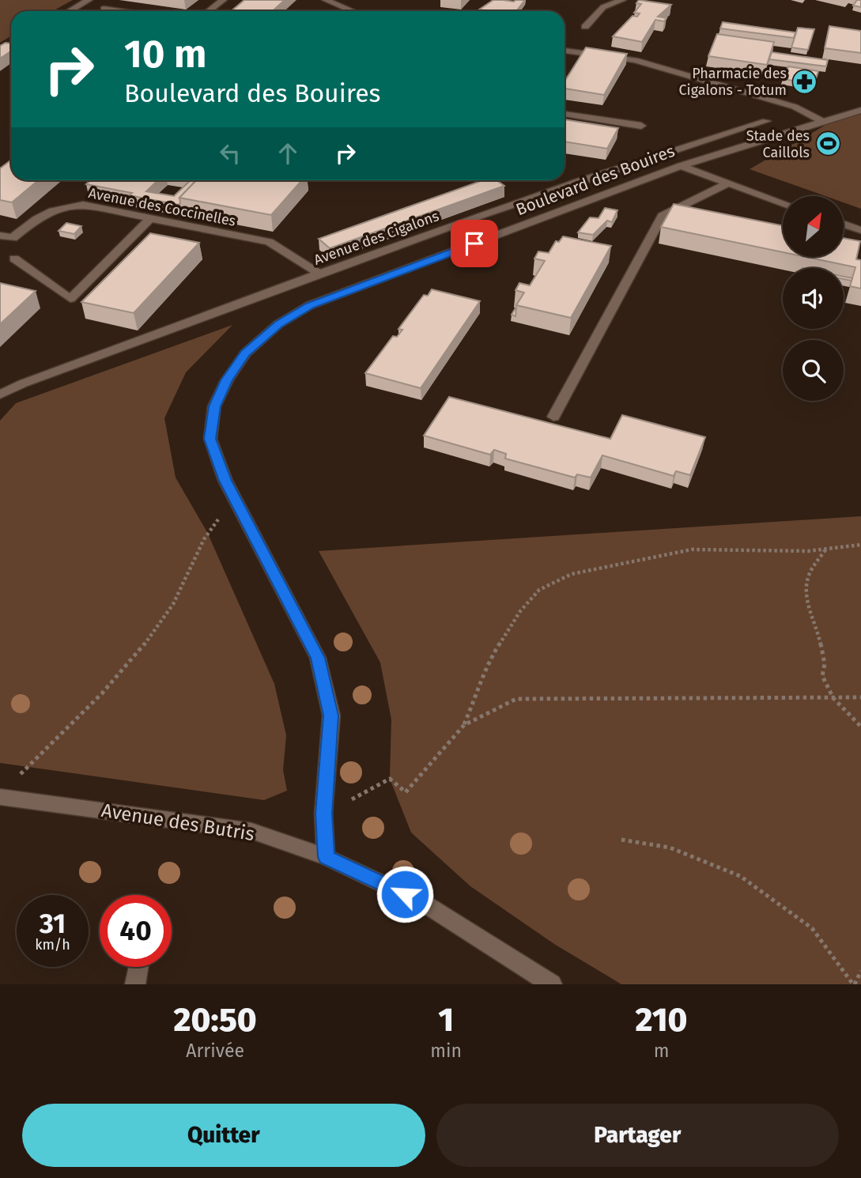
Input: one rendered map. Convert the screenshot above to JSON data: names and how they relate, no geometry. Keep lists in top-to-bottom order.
{
  "streets": {
    "street": [
      "Boulevard des Bouires",
      "Avenue des Coccinelles",
      "Avenue des Cigalons",
      "Avenue des Butris"
    ]
  },
  "crossings": [
    ["Boulevard des Bouires", "Avenue des Butris"],
    ["Avenue des Coccinelles", "Avenue des Cigalons"]
  ],
  "places": {
    "pharmacy": ["Pharmacie des Cigalons - Totum"],
    "sports": ["Stade des Caillols"]
  },
  "north": "top right",
  "page": {
    "turn": ["10 m", "Boulevard des Bouires"],
    "speed": "31 km/h",
    "limit": "40",
    "eta": [
      "20:50",
      "Arrivée",
      "1",
      "min",
      "210",
      "m"
    ],
    "buttons": ["Quitter", "Partager"]
  }
}
